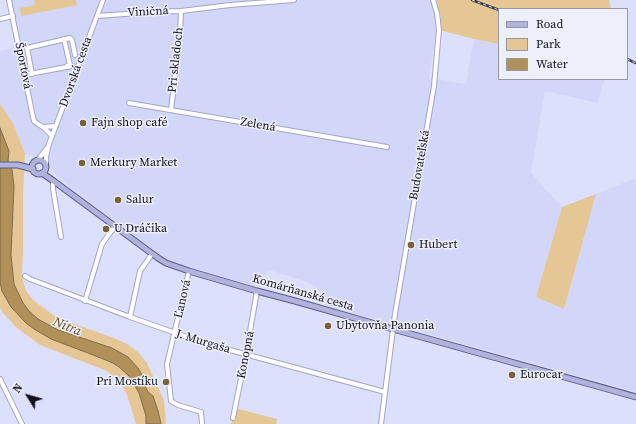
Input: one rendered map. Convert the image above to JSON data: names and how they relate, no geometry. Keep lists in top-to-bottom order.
{
  "streets": {
    "main road": ["Komárňanská cesta"],
    "street": [
      "Viničná",
      "Pri skladoch",
      "Športová",
      "Dvorská cesta",
      "Zelená",
      "Budovateľská",
      "Ľanová",
      "J. Murgaša",
      "Konopná"
    ]
  },
  "crossings": [
    ["Viničná", "Pri skladoch"],
    ["Viničná", "Dvorská cesta"],
    ["Pri skladoch", "Zelená"],
    ["Športová", "Dvorská cesta"],
    ["Dvorská cesta", "Komárňanská cesta"],
    ["Budovateľská", "Komárňanská cesta"],
    ["Budovateľská", "J. Murgaša"],
    ["Komárňanská cesta", "Ľanová"],
    ["Komárňanská cesta", "Konopná"],
    ["Ľanová", "J. Murgaša"],
    ["J. Murgaša", "Konopná"]
  ],
  "water": ["Nitra"],
  "places": [
    "Fajn shop café",
    "Merkury Market",
    "Salur",
    "U Dráčika",
    "Hubert",
    "Ubytovňa Panonia",
    "Eurocar",
    "Pri Mostíku"
  ],
  "legend": ["Road", "Park", "Water"],
  "north": "top left"
}
